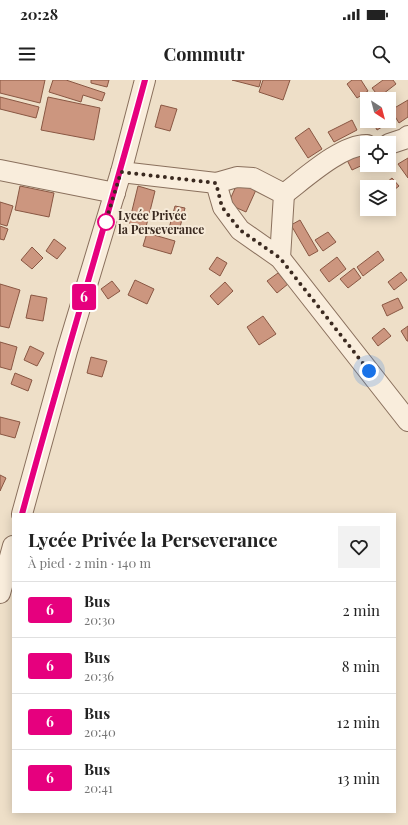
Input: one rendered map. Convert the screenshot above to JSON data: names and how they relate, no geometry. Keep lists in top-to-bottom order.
{
  "places": ["Lycée Privée la Perseverance"],
  "lines": ["bus line 6"],
  "north": "bottom right",
  "page": {
    "status": "20:28",
    "header": "Commutr",
    "on_map": "6",
    "heading": ["Lycée Privée la Perseverance", "À pied · 2 min · 140 m"],
    "list": [
      {
        "mark": "6",
        "name": "Bus",
        "note": "20:30",
        "value": "2 min"
      },
      {
        "mark": "6",
        "name": "Bus",
        "note": "20:36",
        "value": "8 min"
      },
      {
        "mark": "6",
        "name": "Bus",
        "note": "20:40",
        "value": "12 min"
      },
      {
        "mark": "6",
        "name": "Bus",
        "note": "20:41",
        "value": "13 min"
      }
    ]
  }
}
